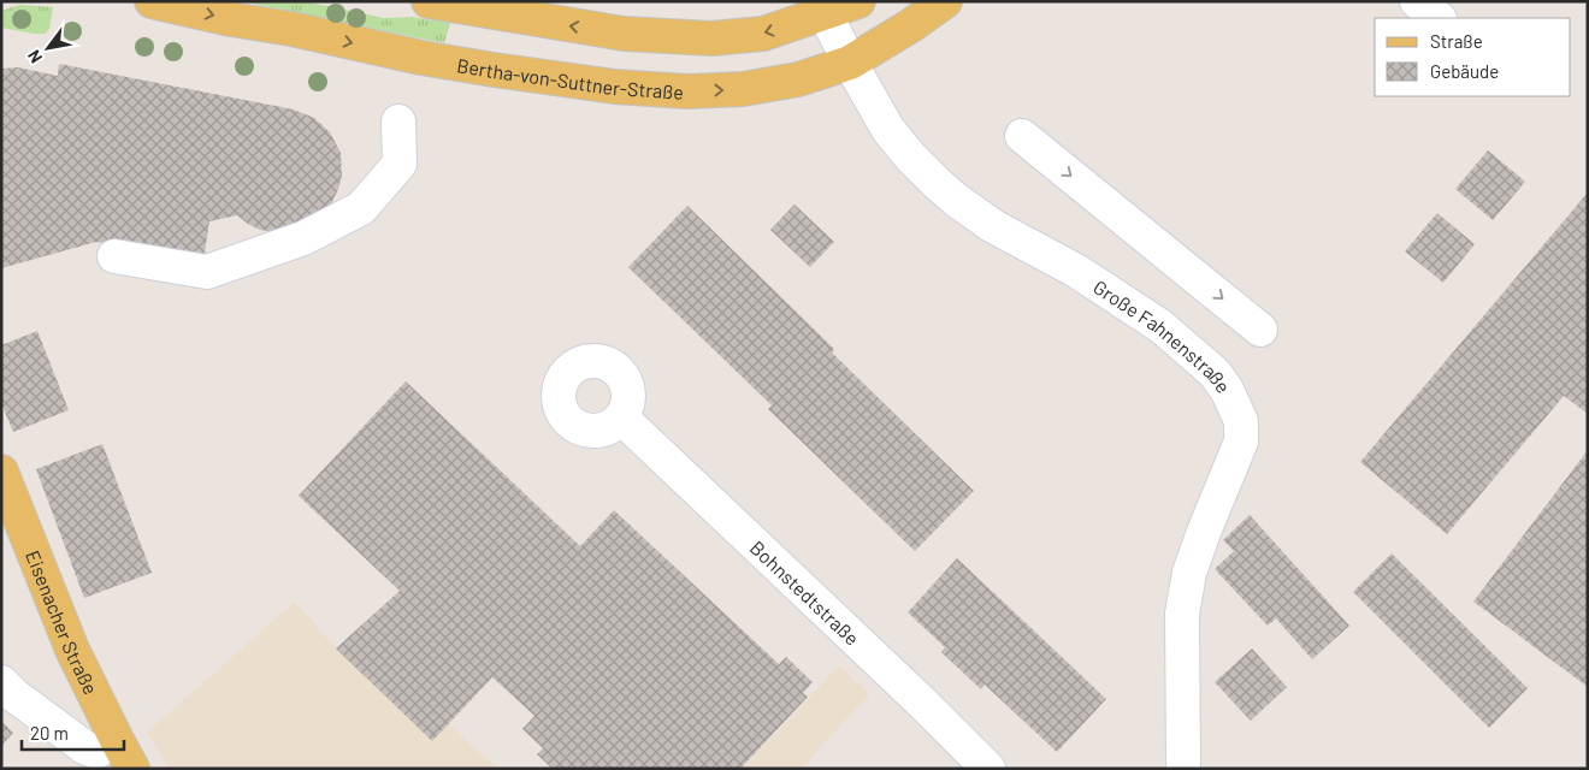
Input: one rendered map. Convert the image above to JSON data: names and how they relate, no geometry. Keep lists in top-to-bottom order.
{
  "streets": {
    "main road": ["Bertha-von-Suttner-Straße", "Eisenacher Straße"],
    "street": ["Große Fahnenstraße", "Bohnstedtstraße"]
  },
  "crossings": [
    ["Bertha-von-Suttner-Straße", "Große Fahnenstraße"]
  ],
  "legend": ["Straße", "Gebäude"],
  "scale_bar": "20 m",
  "north": "bottom left"
}
